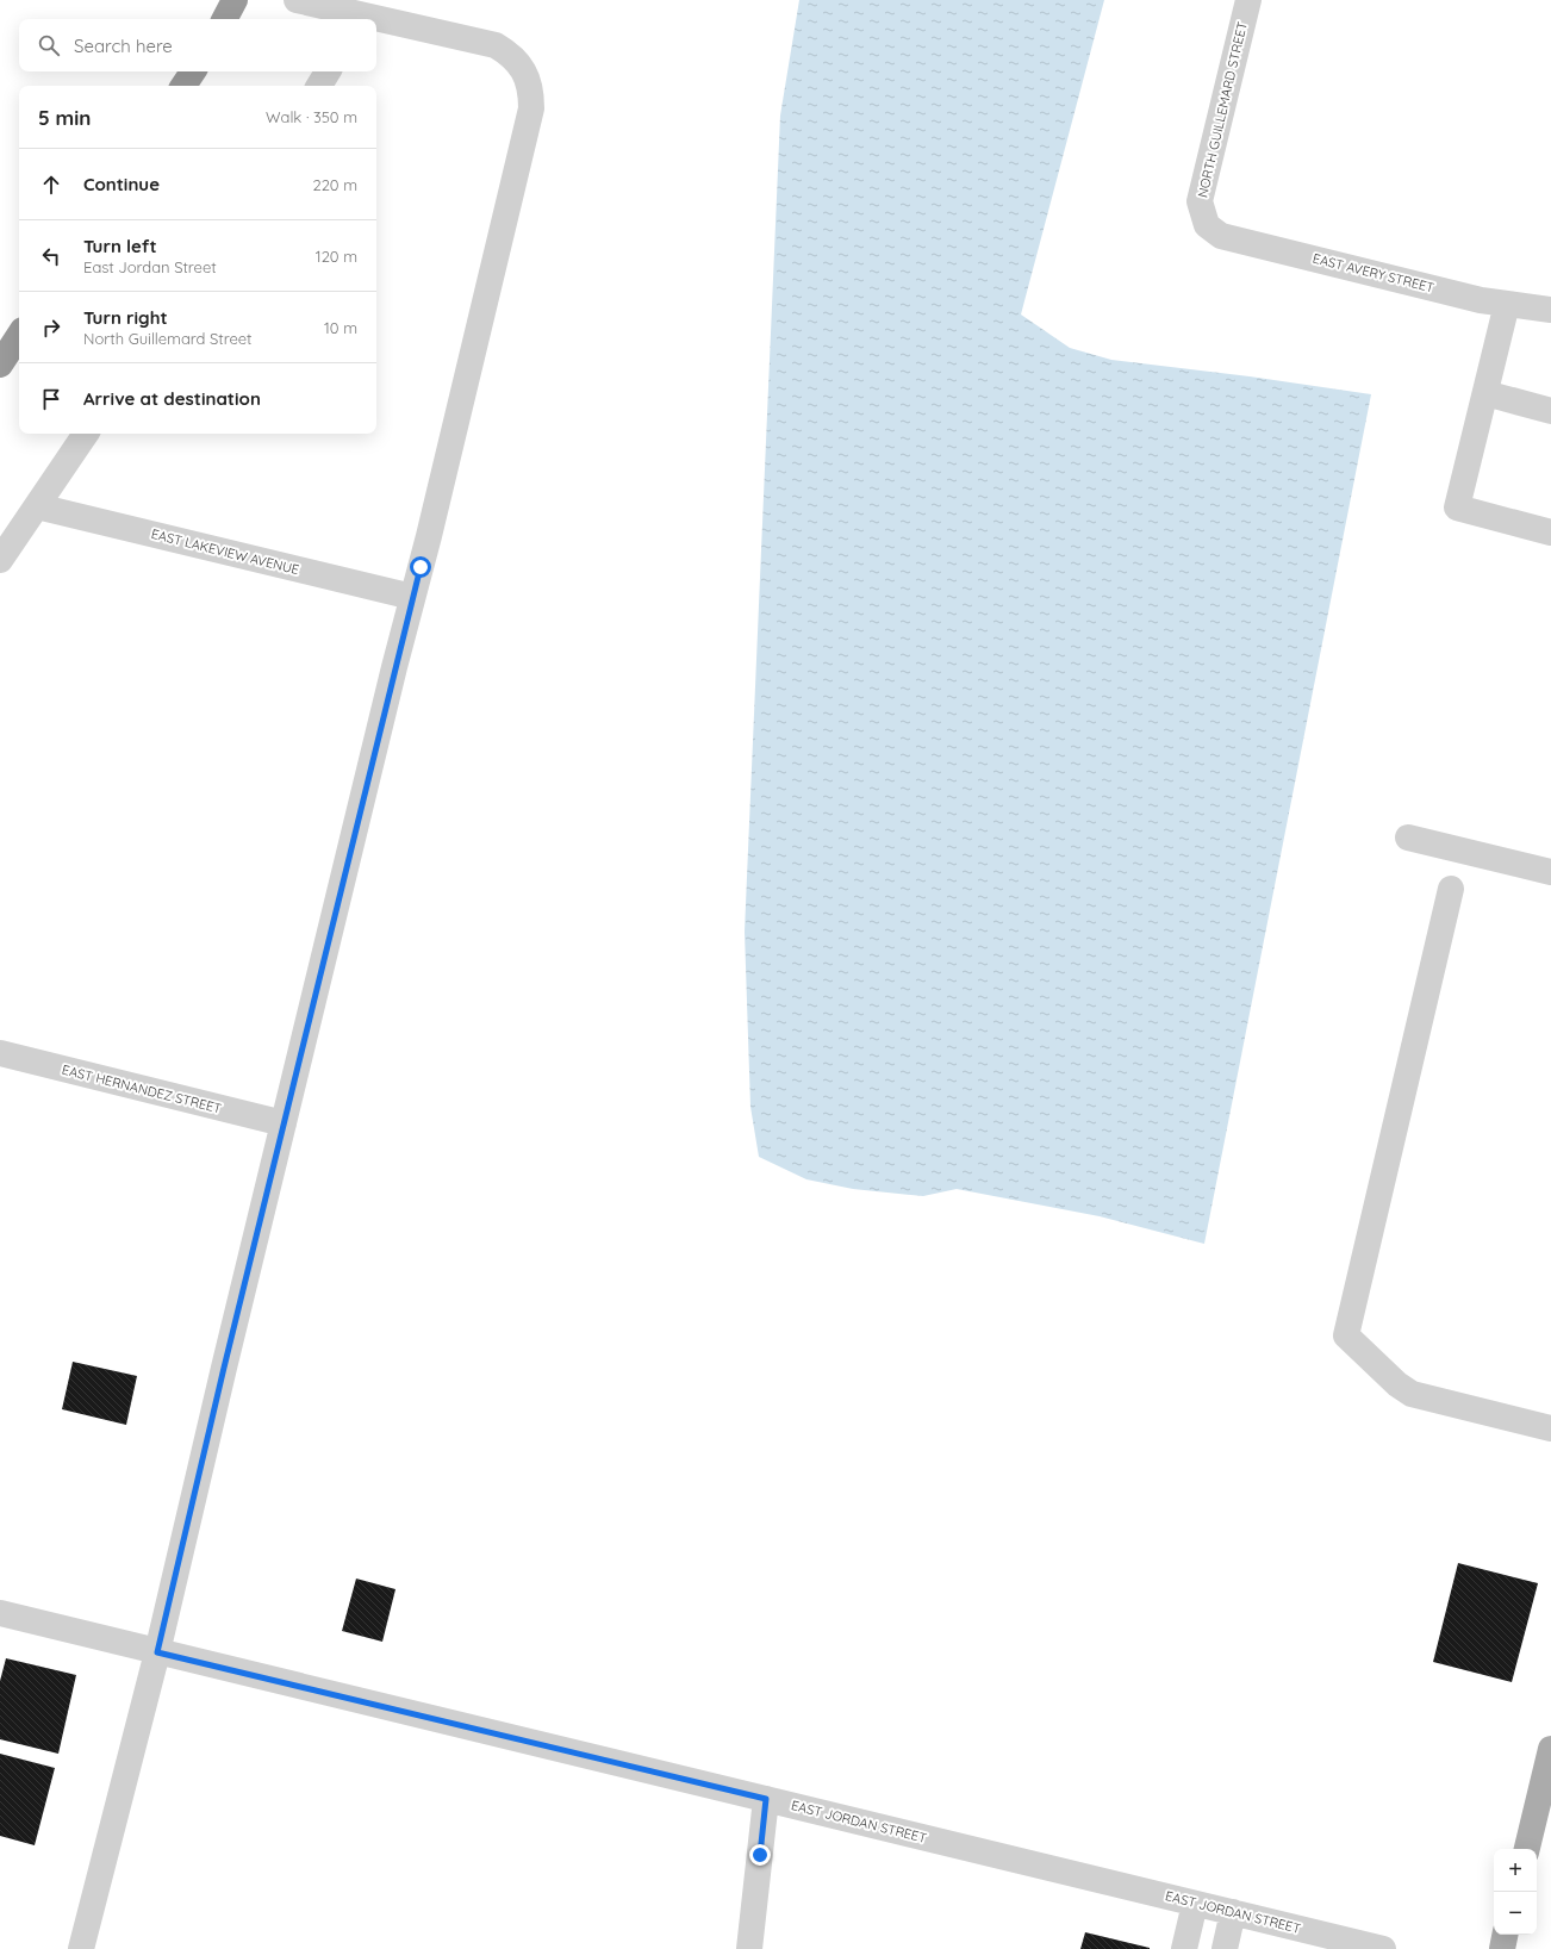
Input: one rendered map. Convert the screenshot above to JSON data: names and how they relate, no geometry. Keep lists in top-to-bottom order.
{
  "streets": {
    "street": [
      "NORTH GUILLEMARD STREET",
      "EAST AVERY STREET",
      "EAST LAKEVIEW AVENUE",
      "EAST HERNANDEZ STREET",
      "EAST JORDAN STREET"
    ]
  },
  "crossings": [
    ["NORTH GUILLEMARD STREET", "EAST AVERY STREET"]
  ],
  "page": {
    "search": "Search here",
    "heading": ["5 min", "Walk · 350 m"],
    "list": [
      ["Continue", "220 m"],
      ["Turn left", "East Jordan Street", "120 m"],
      ["Turn right", "North Guillemard Street", "10 m"],
      "Arrive at destination"
    ],
    "map_buttons": ["+", "−"]
  }
}
